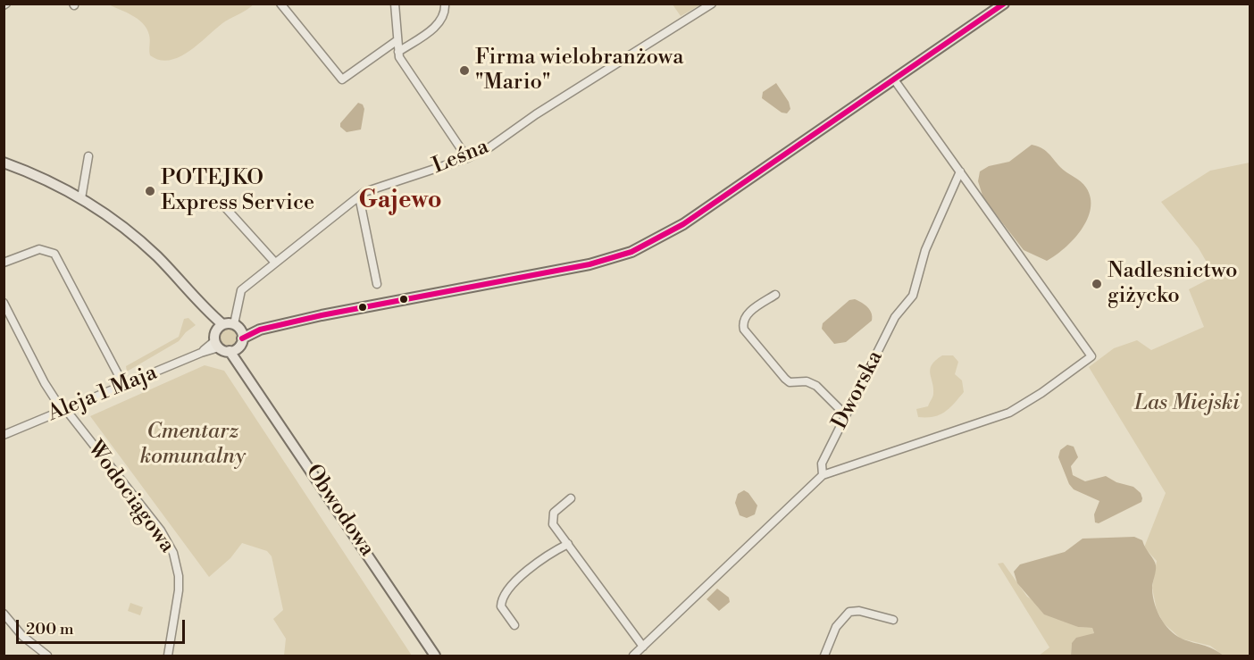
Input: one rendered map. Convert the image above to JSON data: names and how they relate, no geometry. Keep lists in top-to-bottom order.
{
  "streets": {
    "main road": ["Obwodowa"],
    "street": [
      "Leśna",
      "Dworska",
      "Aleja 1 Maja",
      "Wodociągowa"
    ]
  },
  "crossings": [
    ["Aleja 1 Maja", "Wodociągowa"]
  ],
  "districts": ["Gajewo"],
  "parks": ["Las Miejski", "Cmentarz komunalny"],
  "places": ["Firma wielobranżowa \"Mario\"", "POTEJKO Express Service", "Nadlesnictwo giżycko"],
  "scale_bar": "200 m"
}
